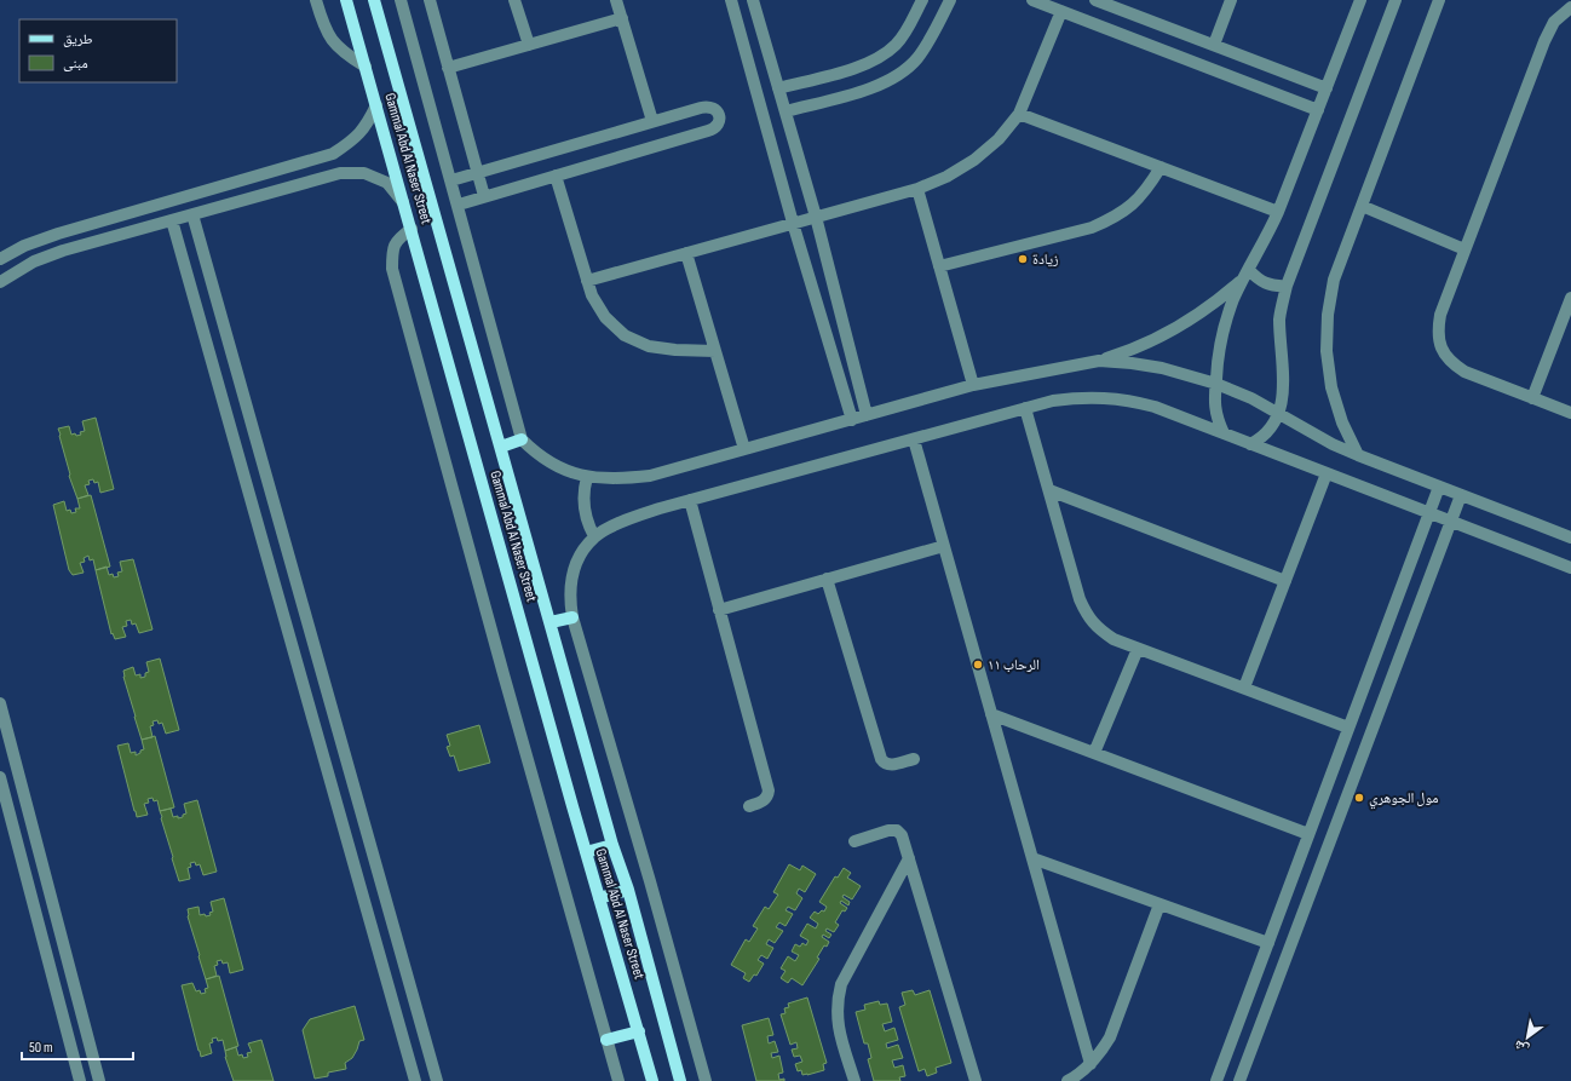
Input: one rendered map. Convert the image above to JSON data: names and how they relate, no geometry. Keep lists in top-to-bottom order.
{
  "streets": {
    "main road": ["Gammal Abd Al Naser Street"]
  },
  "places": ["زيادة", "الرحاب ١١", "مول الجوهري"],
  "legend": ["طريق", "مبنى"],
  "scale_bar": "50 m",
  "north": "bottom left"
}
